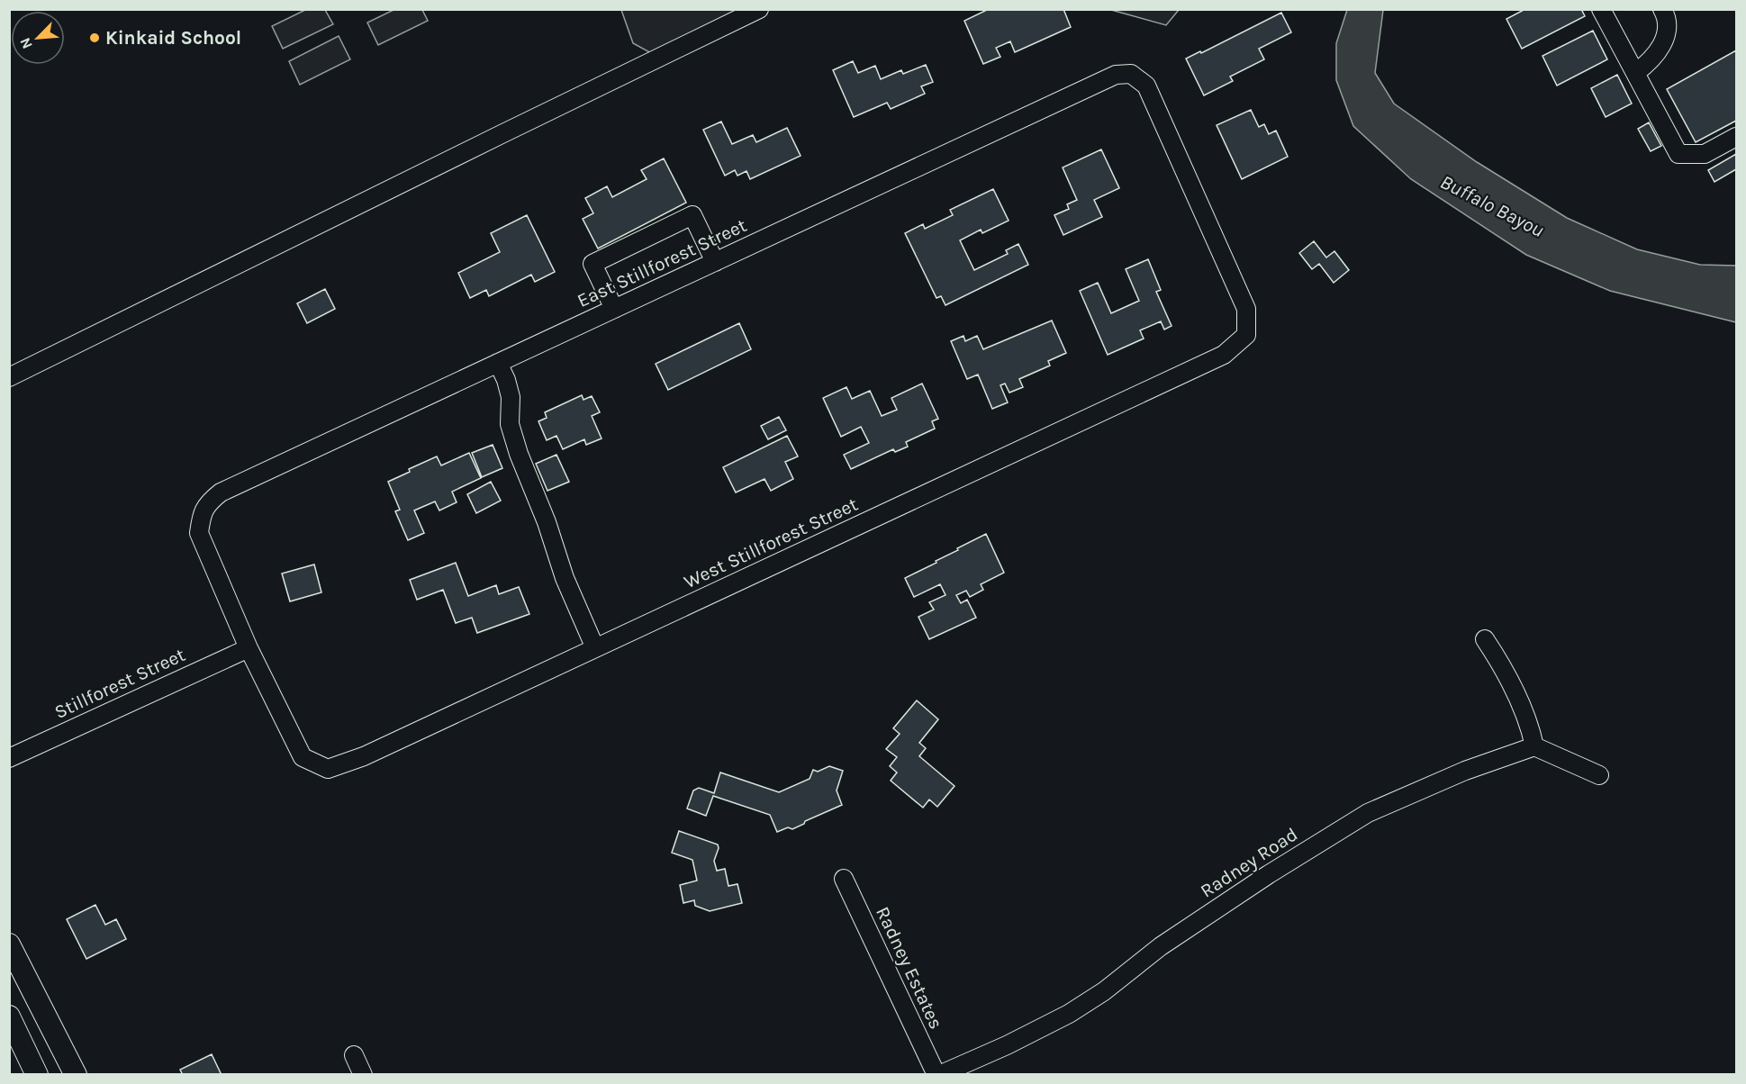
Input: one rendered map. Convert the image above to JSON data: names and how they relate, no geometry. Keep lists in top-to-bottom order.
{
  "streets": {
    "street": [
      "East Stillforest Street",
      "West Stillforest Street",
      "Stillforest Street",
      "Radney Road",
      "Radney Estates"
    ]
  },
  "crossings": [
    ["East Stillforest Street", "West Stillforest Street"],
    ["East Stillforest Street", "Stillforest Street"],
    ["West Stillforest Street", "Stillforest Street"],
    ["Radney Road", "Radney Estates"]
  ],
  "water": ["Buffalo Bayou"],
  "places": ["Kinkaid School"],
  "north": "bottom left"
}
